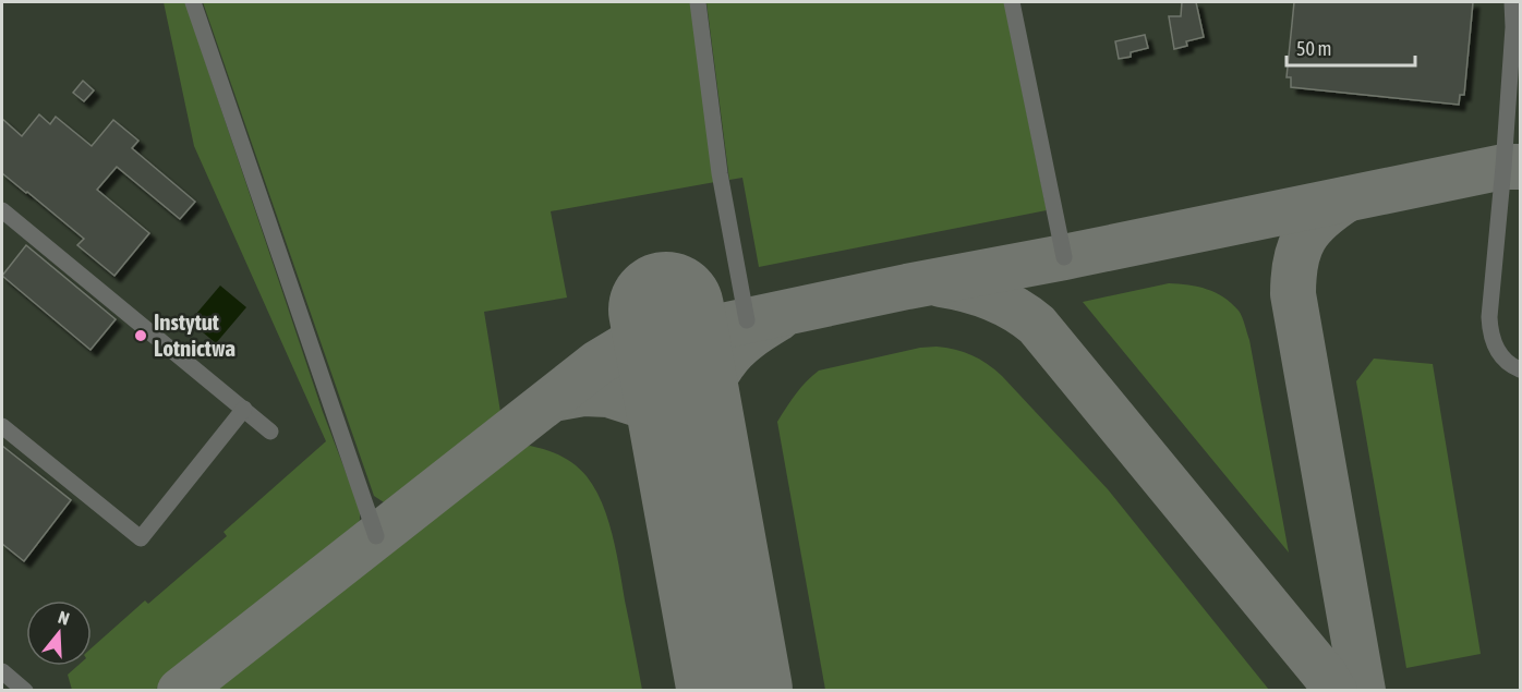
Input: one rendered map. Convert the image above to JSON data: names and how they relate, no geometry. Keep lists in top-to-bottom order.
{
  "places": ["Instytut Lotnictwa"],
  "scale_bar": "50 m",
  "north": "top"
}
